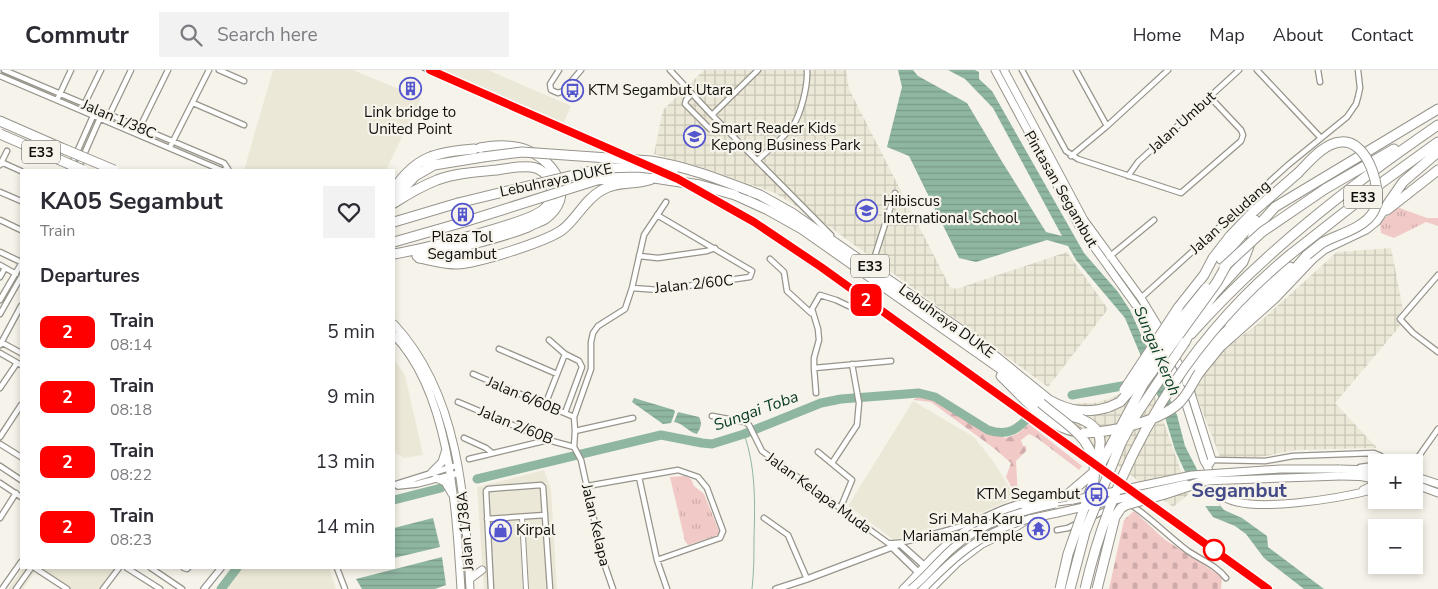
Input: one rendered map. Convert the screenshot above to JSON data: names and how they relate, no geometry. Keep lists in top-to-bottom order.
{
  "streets": {
    "highway": ["E33", "Lebuhraya DUKE"],
    "main road": ["Pintasan Segambut", "Jalan 1/38A"],
    "street": [
      "Jalan 1/38C",
      "Jalan Umbut",
      "Jalan Seludang",
      "Jalan 2/60C",
      "Jalan 6/60B",
      "Jalan 2/60B",
      "Jalan Kelapa Muda",
      "Jalan Kelapa"
    ]
  },
  "crossings": [
    ["E33", "Lebuhraya DUKE"],
    ["Pintasan Segambut", "Jalan Seludang"],
    ["Jalan 2/60B", "Jalan Kelapa"]
  ],
  "districts": ["Segambut"],
  "water": ["Sungai Keroh", "Sungai Toba"],
  "places": {
    "building": ["Link bridge to United Point", "Plaza Tol Segambut"],
    "bus stop": ["KTM Segambut Utara", "KTM Segambut"],
    "school or university": ["Smart Reader Kids Kepong Business Park", "Hibiscus International School"],
    "temple": ["Sri Maha Karu Mariaman Temple"],
    "shop": ["Kirpal"]
  },
  "page": {
    "header": "Commutr",
    "search": "Search here",
    "nav": [
      "Home",
      "Map",
      "About",
      "Contact"
    ],
    "on_map": "2",
    "heading": [
      ["KA05 Segambut", "Train"],
      "Departures"
    ],
    "list": [
      {
        "mark": "2",
        "name": "Train",
        "note": "08:14",
        "value": "5 min"
      },
      {
        "mark": "2",
        "name": "Train",
        "note": "08:18",
        "value": "9 min"
      },
      {
        "mark": "2",
        "name": "Train",
        "note": "08:22",
        "value": "13 min"
      },
      {
        "mark": "2",
        "name": "Train",
        "note": "08:23",
        "value": "14 min"
      }
    ],
    "map_buttons": ["+", "−"]
  }
}
